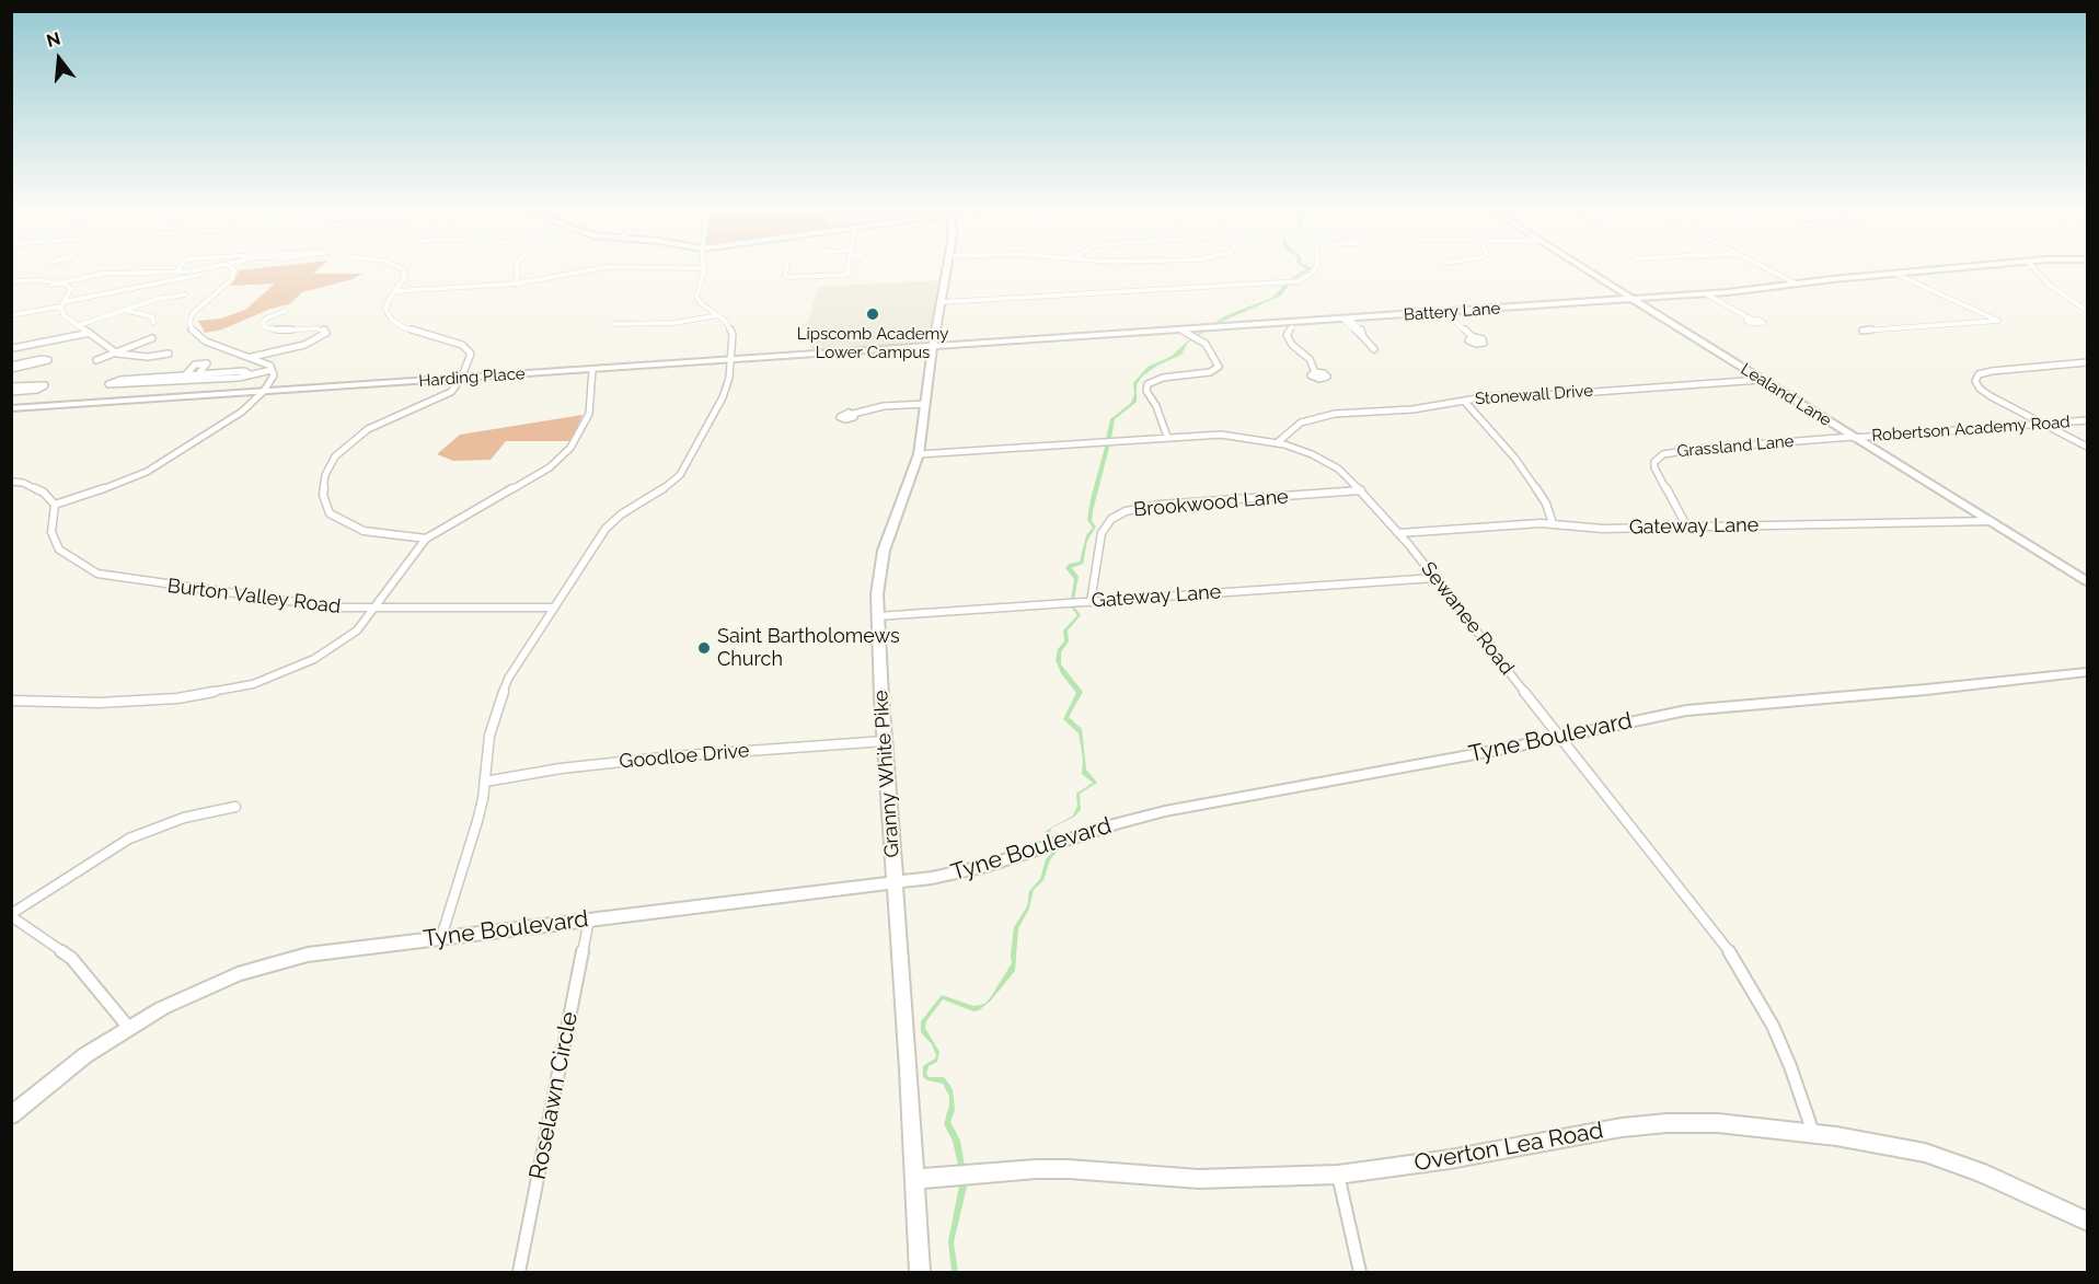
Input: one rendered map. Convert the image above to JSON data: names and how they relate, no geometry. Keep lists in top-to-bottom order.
{
  "streets": {
    "main road": [
      "Battery Lane",
      "Harding Place",
      "Lealand Lane",
      "Tyne Boulevard",
      "Granny White Pike",
      "Overton Lea Road"
    ],
    "street": [
      "Stonewall Drive",
      "Robertson Academy Road",
      "Grassland Lane",
      "Brookwood Lane",
      "Gateway Lane",
      "Burton Valley Road",
      "Sewanee Road",
      "Goodloe Drive",
      "Roselawn Circle"
    ]
  },
  "crossings": [
    ["Battery Lane", "Harding Place"],
    ["Battery Lane", "Lealand Lane"],
    ["Battery Lane", "Granny White Pike"],
    ["Stonewall Drive", "Lealand Lane"],
    ["Stonewall Drive", "Sewanee Road"],
    ["Lealand Lane", "Robertson Academy Road"],
    ["Lealand Lane", "Grassland Lane"],
    ["Lealand Lane", "Gateway Lane"],
    ["Robertson Academy Road", "Grassland Lane"],
    ["Grassland Lane", "Gateway Lane"],
    ["Brookwood Lane", "Gateway Lane"],
    ["Brookwood Lane", "Sewanee Road"],
    ["Gateway Lane", "Sewanee Road"],
    ["Gateway Lane", "Granny White Pike"],
    ["Sewanee Road", "Tyne Boulevard"],
    ["Sewanee Road", "Granny White Pike"],
    ["Sewanee Road", "Overton Lea Road"],
    ["Tyne Boulevard", "Granny White Pike"],
    ["Tyne Boulevard", "Roselawn Circle"],
    ["Goodloe Drive", "Granny White Pike"],
    ["Granny White Pike", "Overton Lea Road"]
  ],
  "places": ["Lipscomb Academy Lower Campus", "Saint Bartholomews Church"],
  "north": "top"
}
